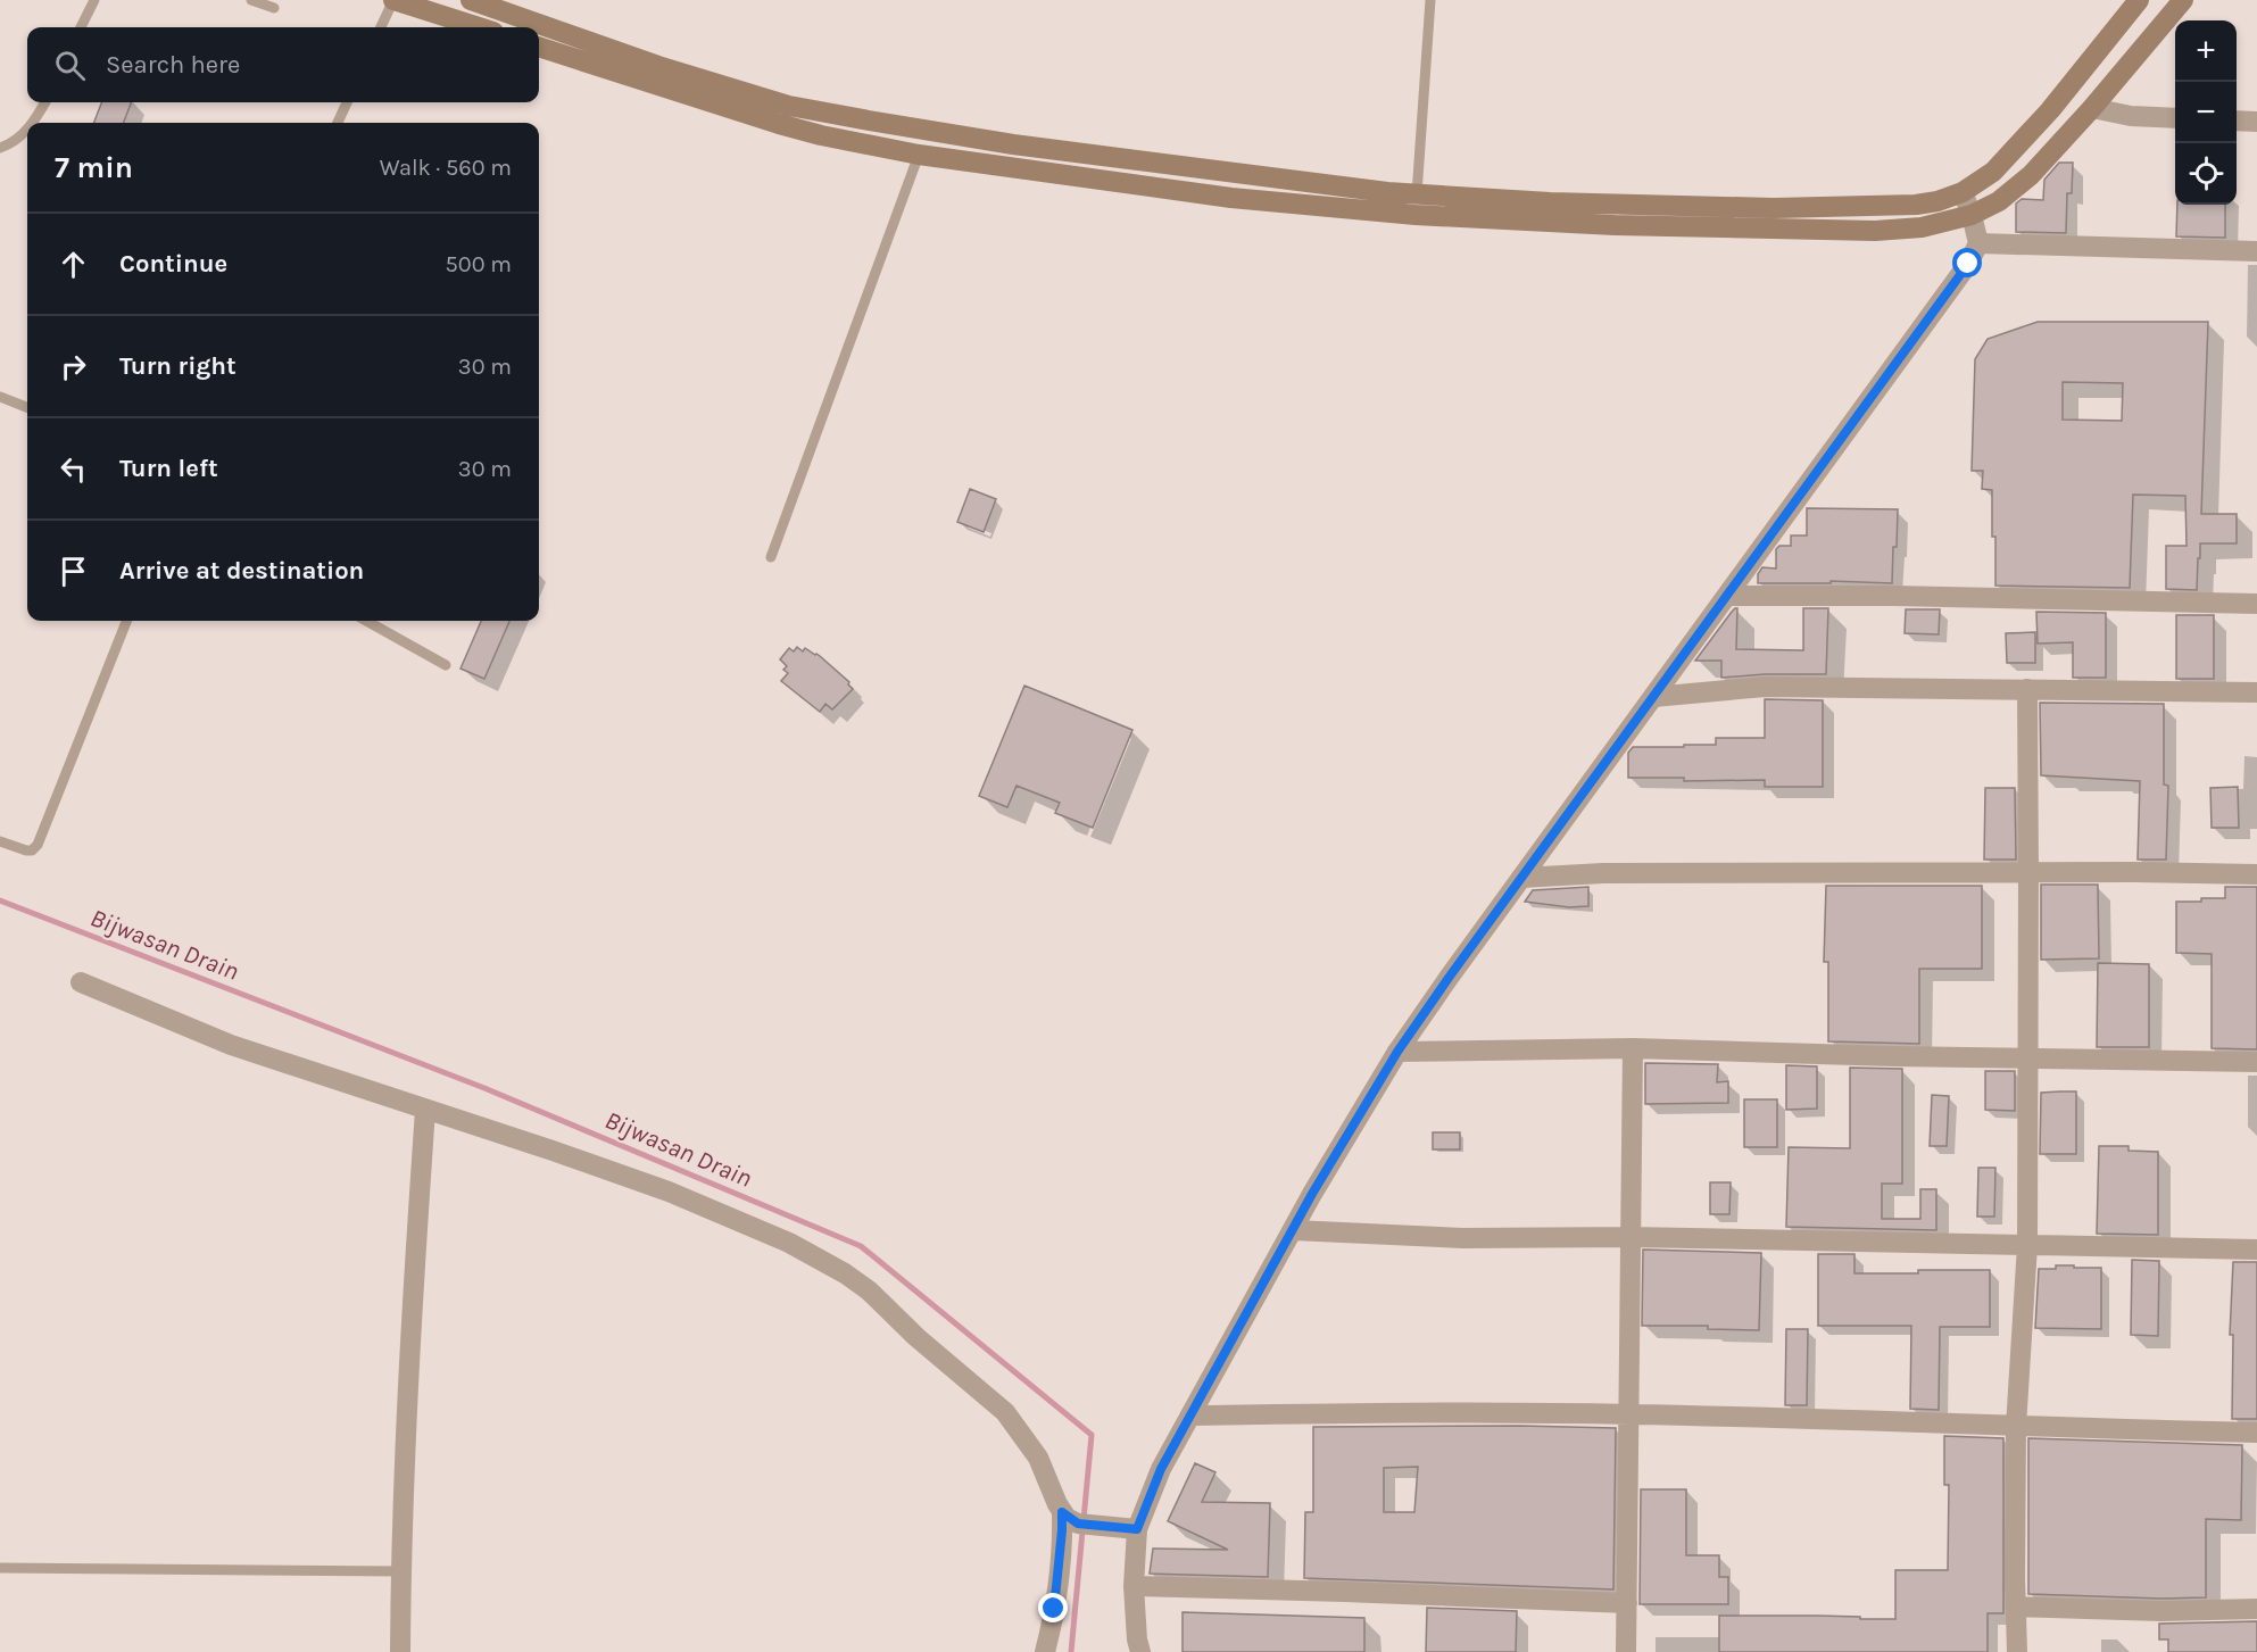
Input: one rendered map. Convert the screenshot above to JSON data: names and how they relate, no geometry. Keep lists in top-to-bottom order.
{
  "water": ["Bijwasan Drain"],
  "page": {
    "map_buttons": ["+", "−"],
    "search": "Search here",
    "heading": ["7 min", "Walk · 560 m"],
    "list": [
      ["Continue", "500 m"],
      ["Turn right", "30 m"],
      ["Turn left", "30 m"],
      "Arrive at destination"
    ]
  }
}
